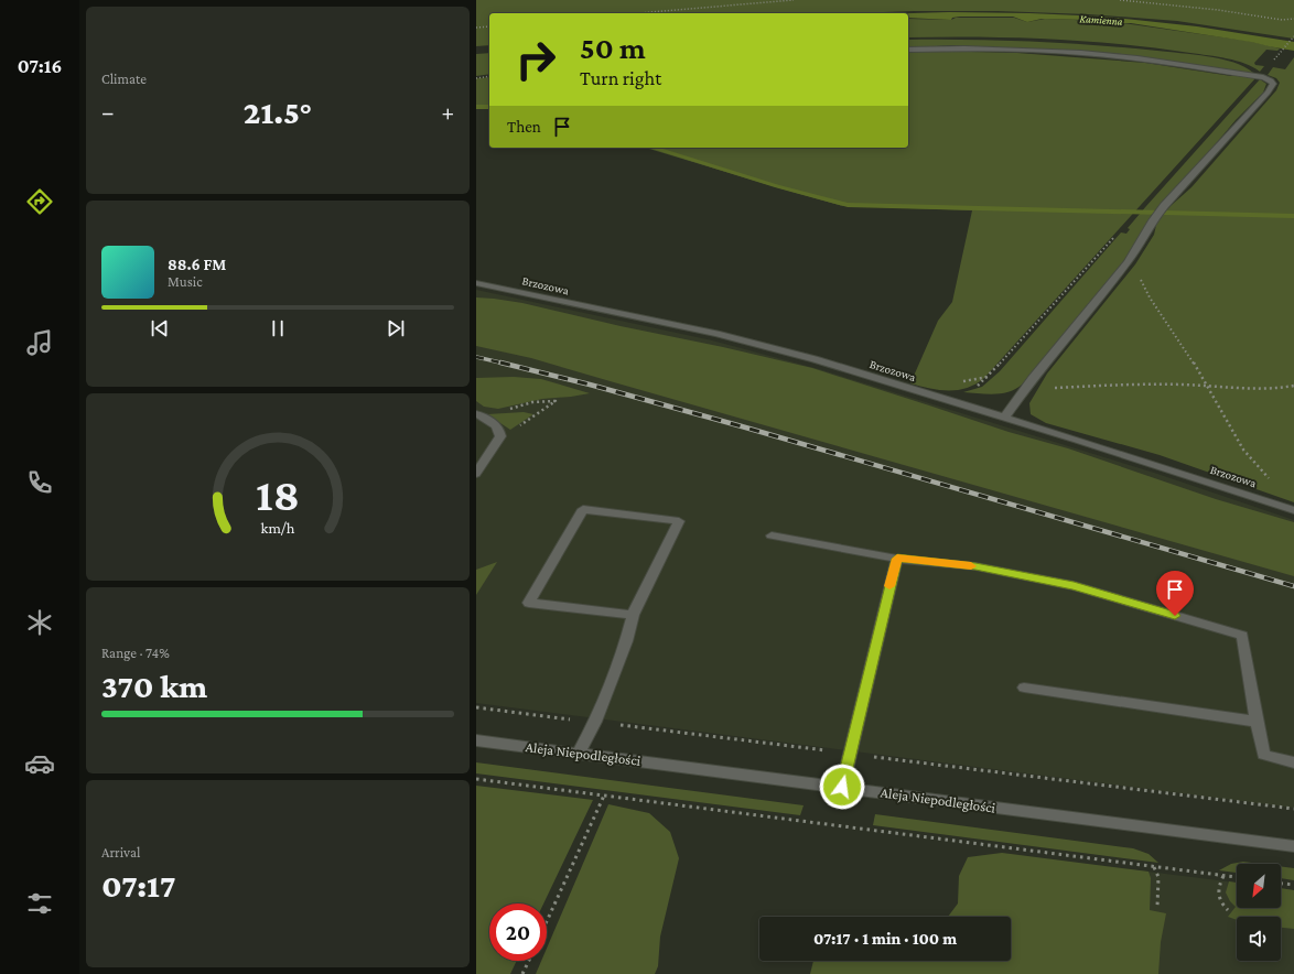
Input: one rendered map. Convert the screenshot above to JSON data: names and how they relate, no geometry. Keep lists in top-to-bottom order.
{
  "streets": {
    "street": ["Brzozowa", "Aleja Niepodległości"]
  },
  "water": ["Kamienna"],
  "north": "bottom left",
  "page": {
    "tabs": "07:16",
    "tile": [
      "Climate",
      ["Range · 74%", "370 km"],
      ["Arrival", "07:17"]
    ],
    "turn": ["50 m", "Turn right"],
    "heat": ["−", "21.5°", "+"],
    "then": "Then",
    "song": ["88.6 FM", "Music"],
    "limit": "20",
    "trip": "07:17 · 1 min · 100 m",
    "gauge": ["18", "km/h"]
  }
}
